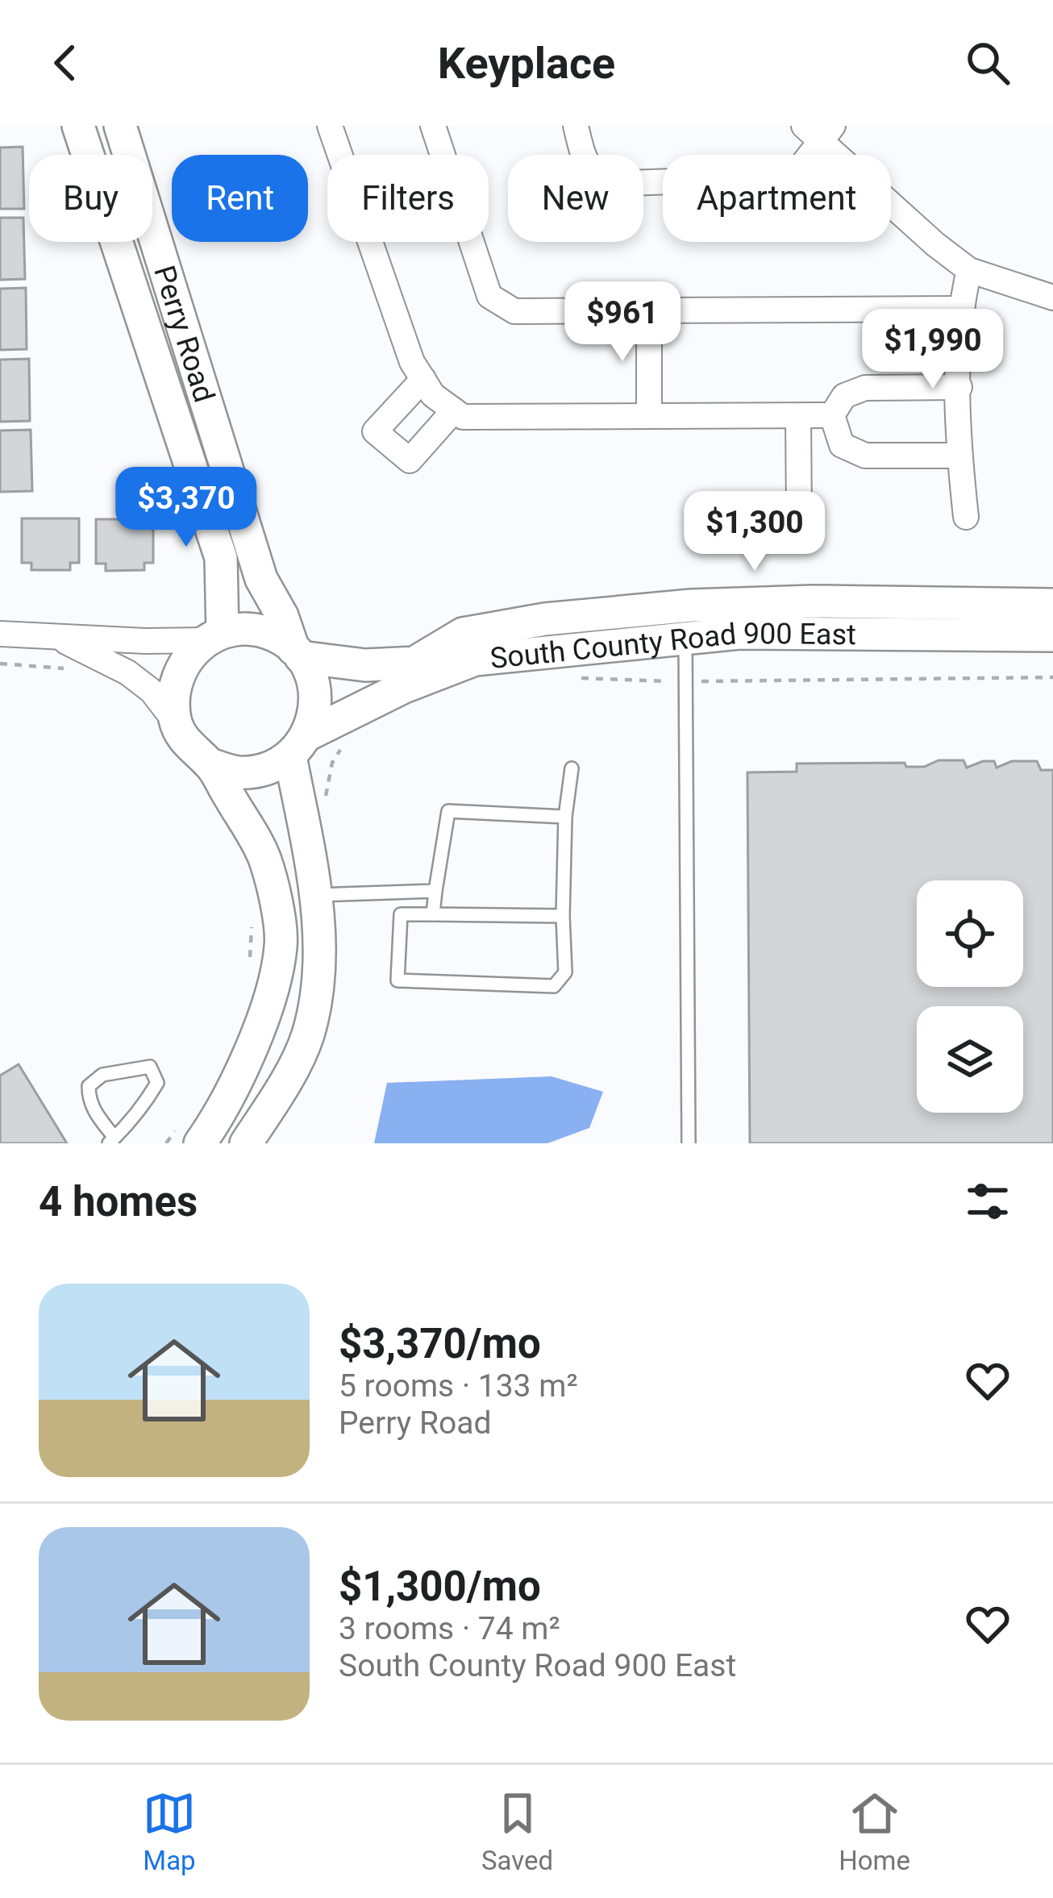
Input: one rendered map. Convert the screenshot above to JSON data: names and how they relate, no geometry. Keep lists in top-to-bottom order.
{
  "streets": {
    "street": ["Perry Road", "South County Road 900 East"]
  },
  "crossings": [
    ["Perry Road", "South County Road 900 East"]
  ],
  "page": {
    "header": "Keyplace",
    "chip": [
      "Buy",
      "Rent",
      "Filters",
      "New",
      "Apartment"
    ],
    "price": [
      "$961",
      "$1,990",
      "$3,370",
      "$1,300"
    ],
    "heading": "4 homes",
    "list": [
      {
        "name": "$3,370/mo",
        "note": "5 rooms · 133 m² · Perry Road"
      },
      {
        "name": "$1,300/mo",
        "note": "3 rooms · 74 m² · South County Road 900 East"
      }
    ],
    "tabs": ["Map", "Saved", "Home"]
  }
}
